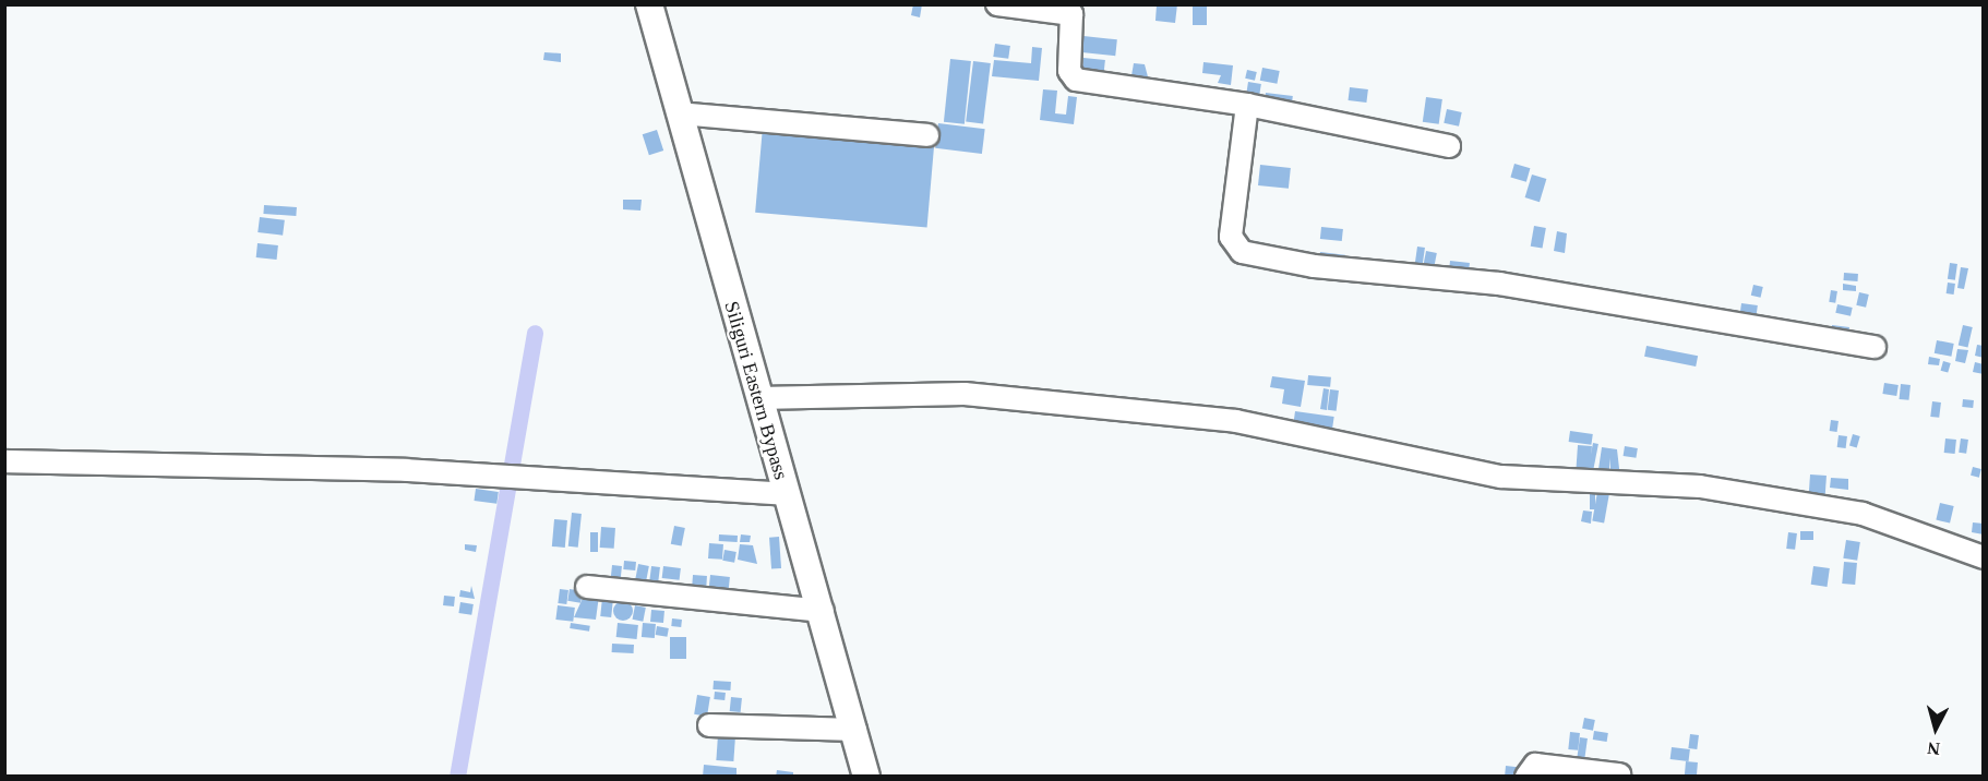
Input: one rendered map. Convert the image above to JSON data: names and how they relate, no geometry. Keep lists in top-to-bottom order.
{
  "streets": {
    "main road": ["Siliguri Eastern Bypass"]
  },
  "north": "bottom"
}
